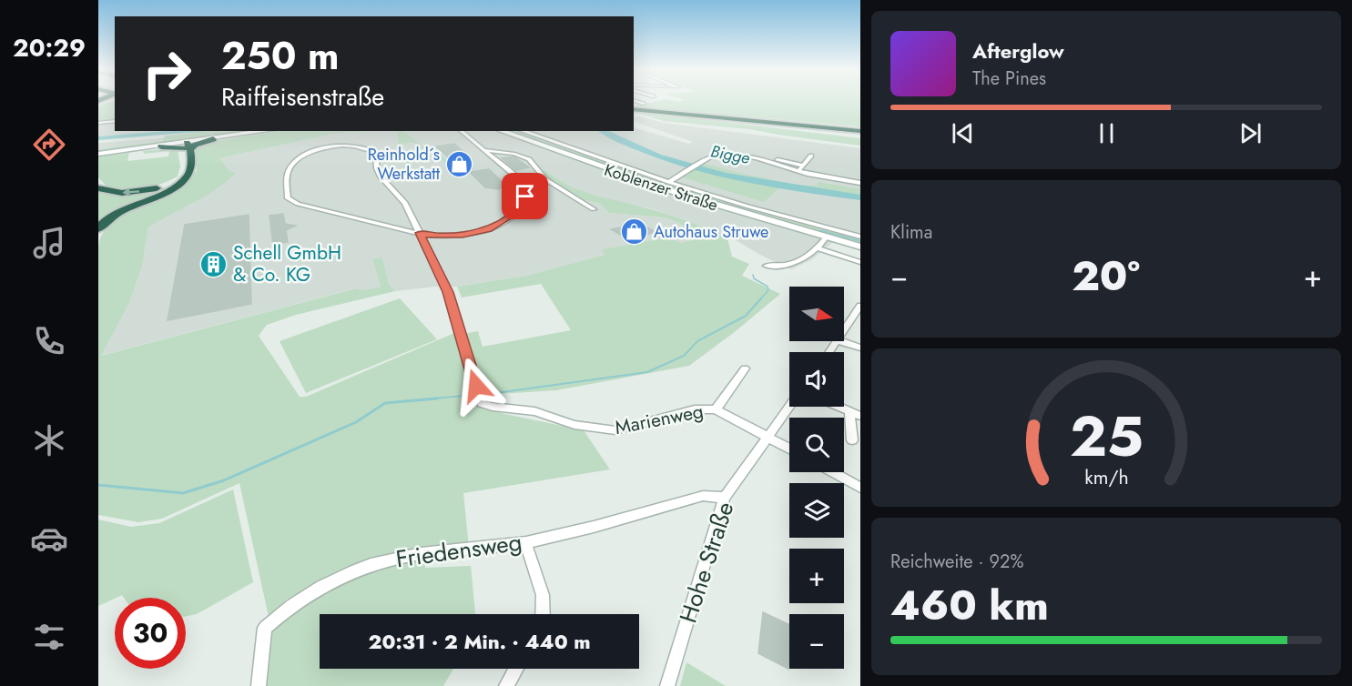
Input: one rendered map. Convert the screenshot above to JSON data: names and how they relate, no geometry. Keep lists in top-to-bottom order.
{
  "streets": {
    "main road": ["Koblenzer Straße"],
    "street": ["Marienweg", "Friedensweg", "Hohe Straße"]
  },
  "crossings": [
    ["Marienweg", "Hohe Straße"],
    ["Friedensweg", "Hohe Straße"]
  ],
  "water": ["Bigge"],
  "places": {
    "shop": ["Reinhold´s Werkstatt", "Autohaus Struwe"],
    "building": ["Schell GmbH & Co. KG"]
  },
  "north": "right",
  "page": {
    "tabs": "20:29",
    "turn": ["250 m", "Raiffeisenstraße"],
    "song": ["Afterglow", "The Pines"],
    "tile": [
      "Klima",
      ["Reichweite · 92%", "460 km"]
    ],
    "heat": ["−", "20°", "+"],
    "map_buttons": ["+", "−"],
    "limit": "30",
    "trip": "20:31 · 2 Min. · 440 m",
    "gauge": ["25", "km/h"]
  }
}
